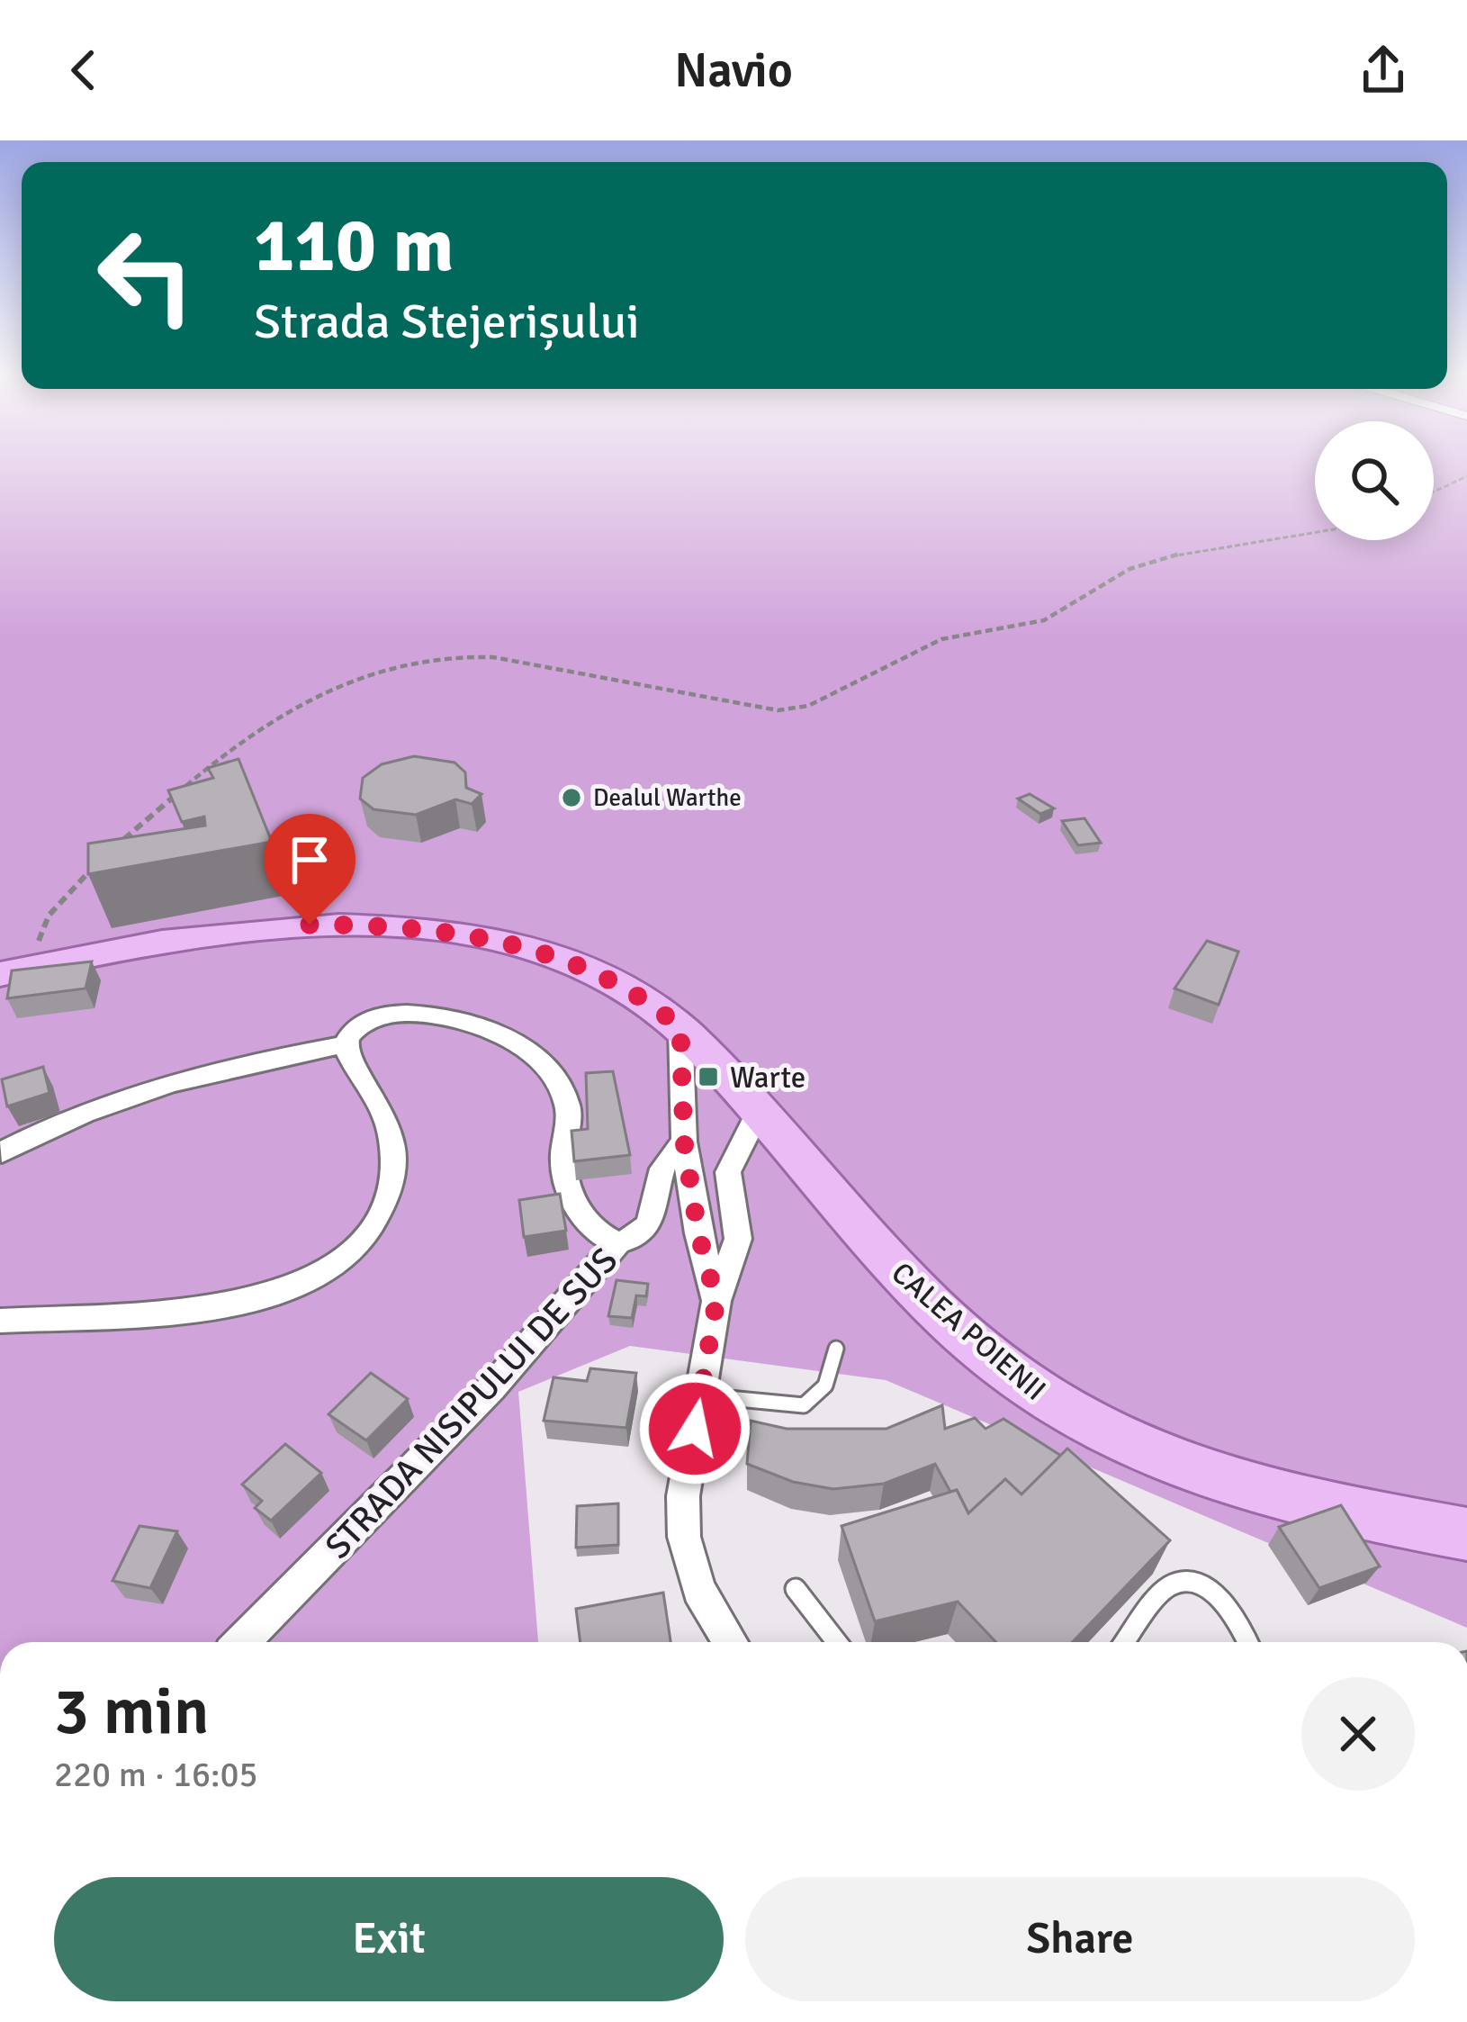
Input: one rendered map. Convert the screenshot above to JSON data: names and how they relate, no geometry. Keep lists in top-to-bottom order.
{
  "streets": {
    "main road": ["CALEA POIENII"],
    "street": ["STRADA NISIPULUI DE SUS"]
  },
  "places": {
    "other": ["Dealul Warthe"],
    "transit": ["Warte"]
  },
  "page": {
    "header": "Navio",
    "turn": ["110 m", "Strada Stejerișului"],
    "heading": ["3 min", "220 m · 16:05"],
    "buttons": ["Exit", "Share"]
  }
}
